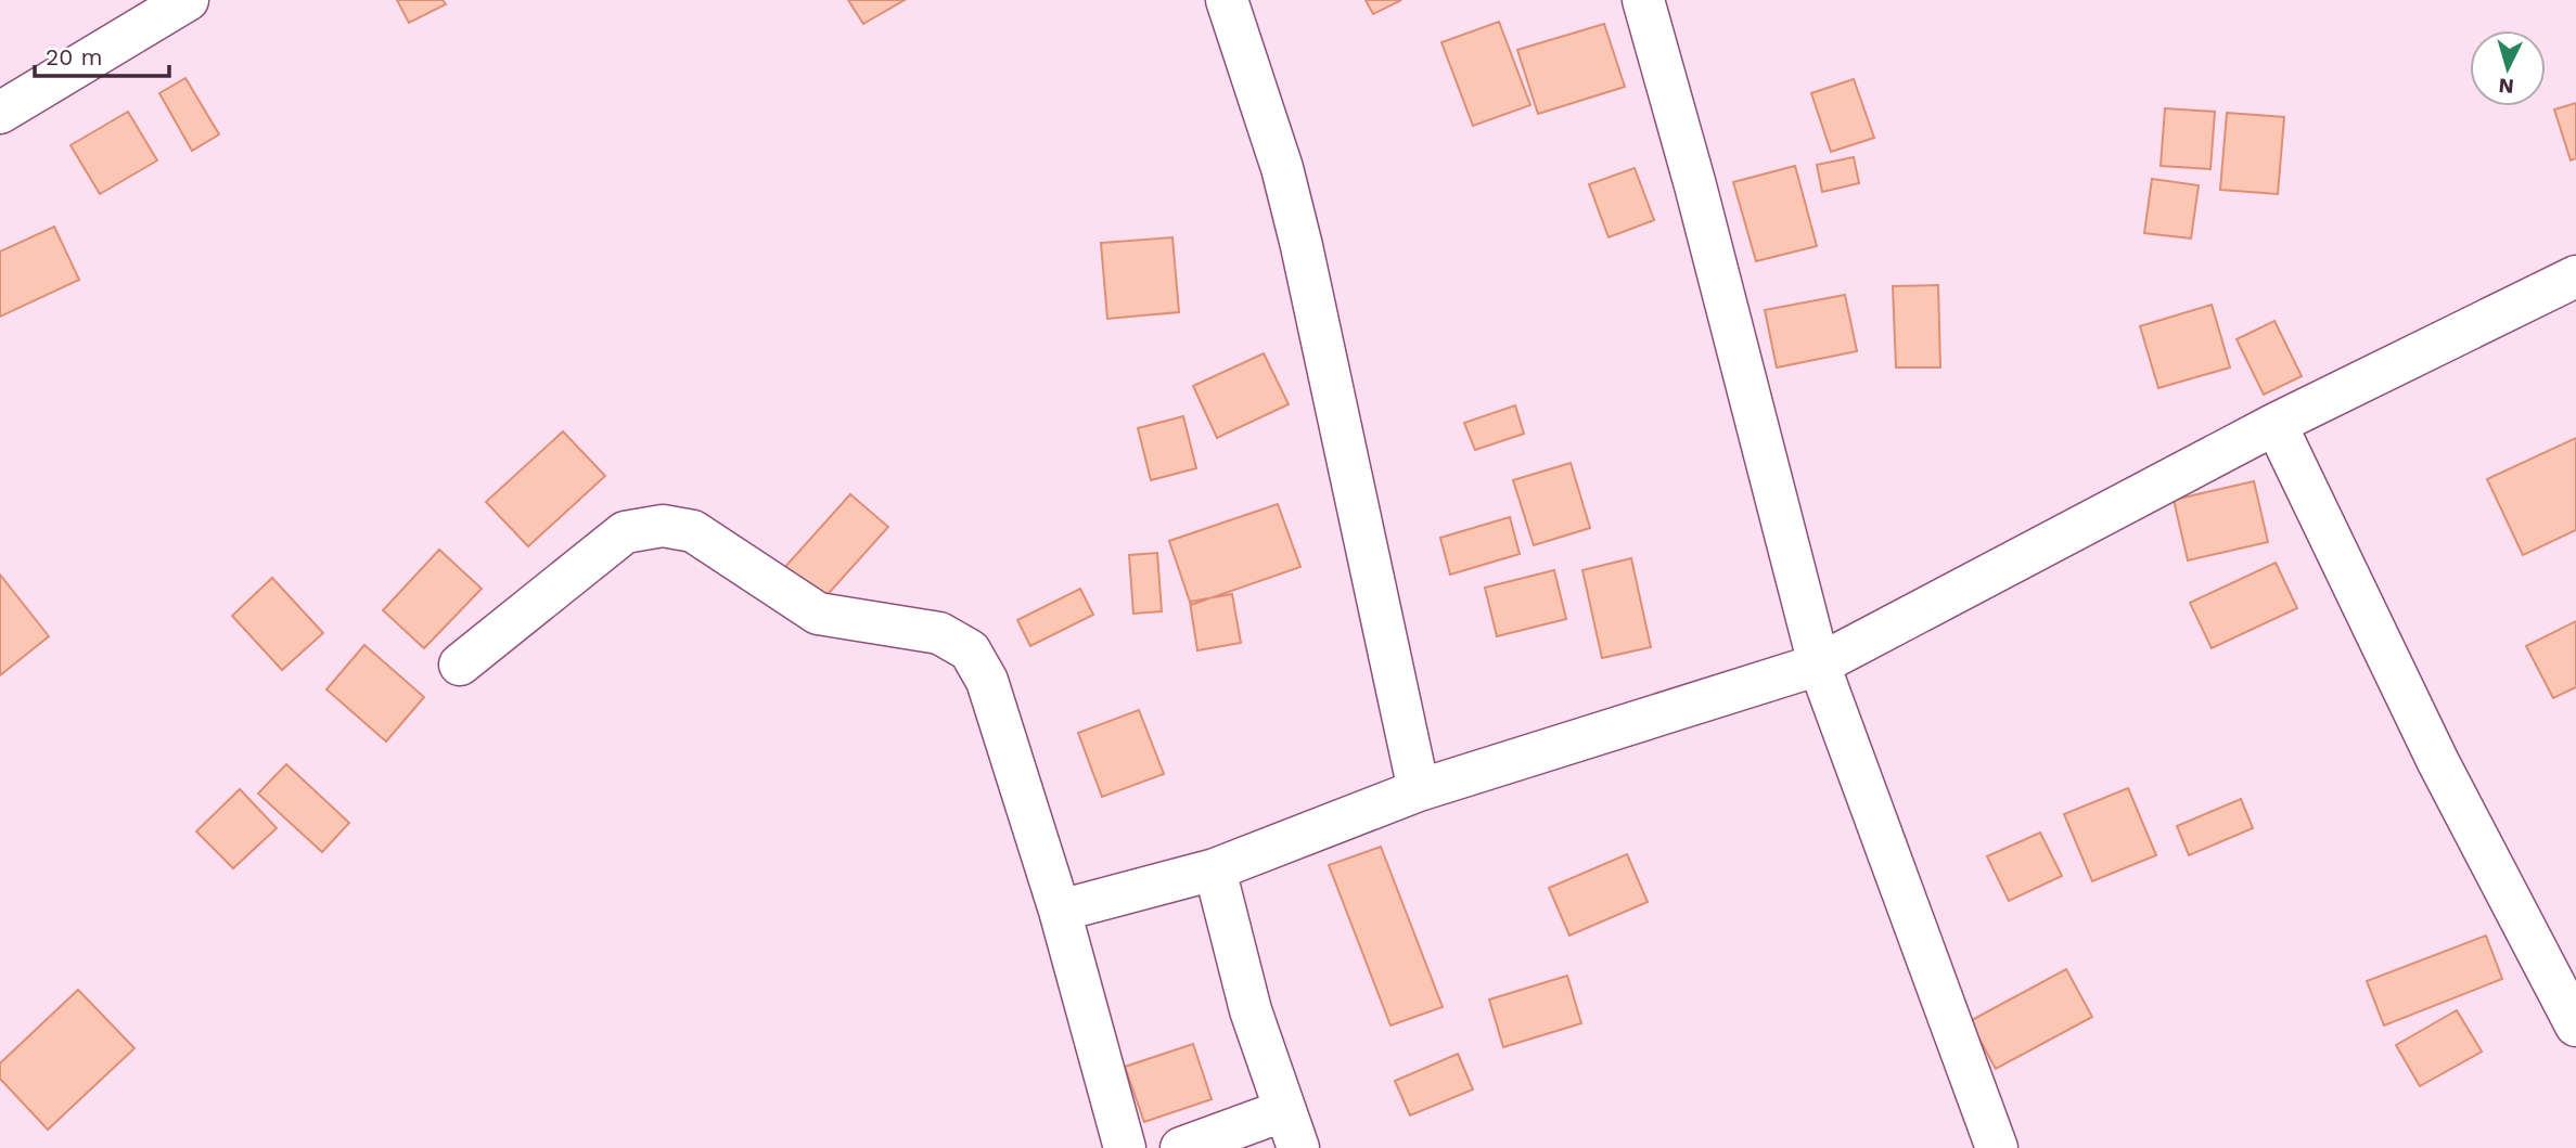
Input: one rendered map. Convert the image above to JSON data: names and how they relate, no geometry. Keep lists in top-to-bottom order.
{
  "scale_bar": "20 m",
  "north": "bottom"
}
